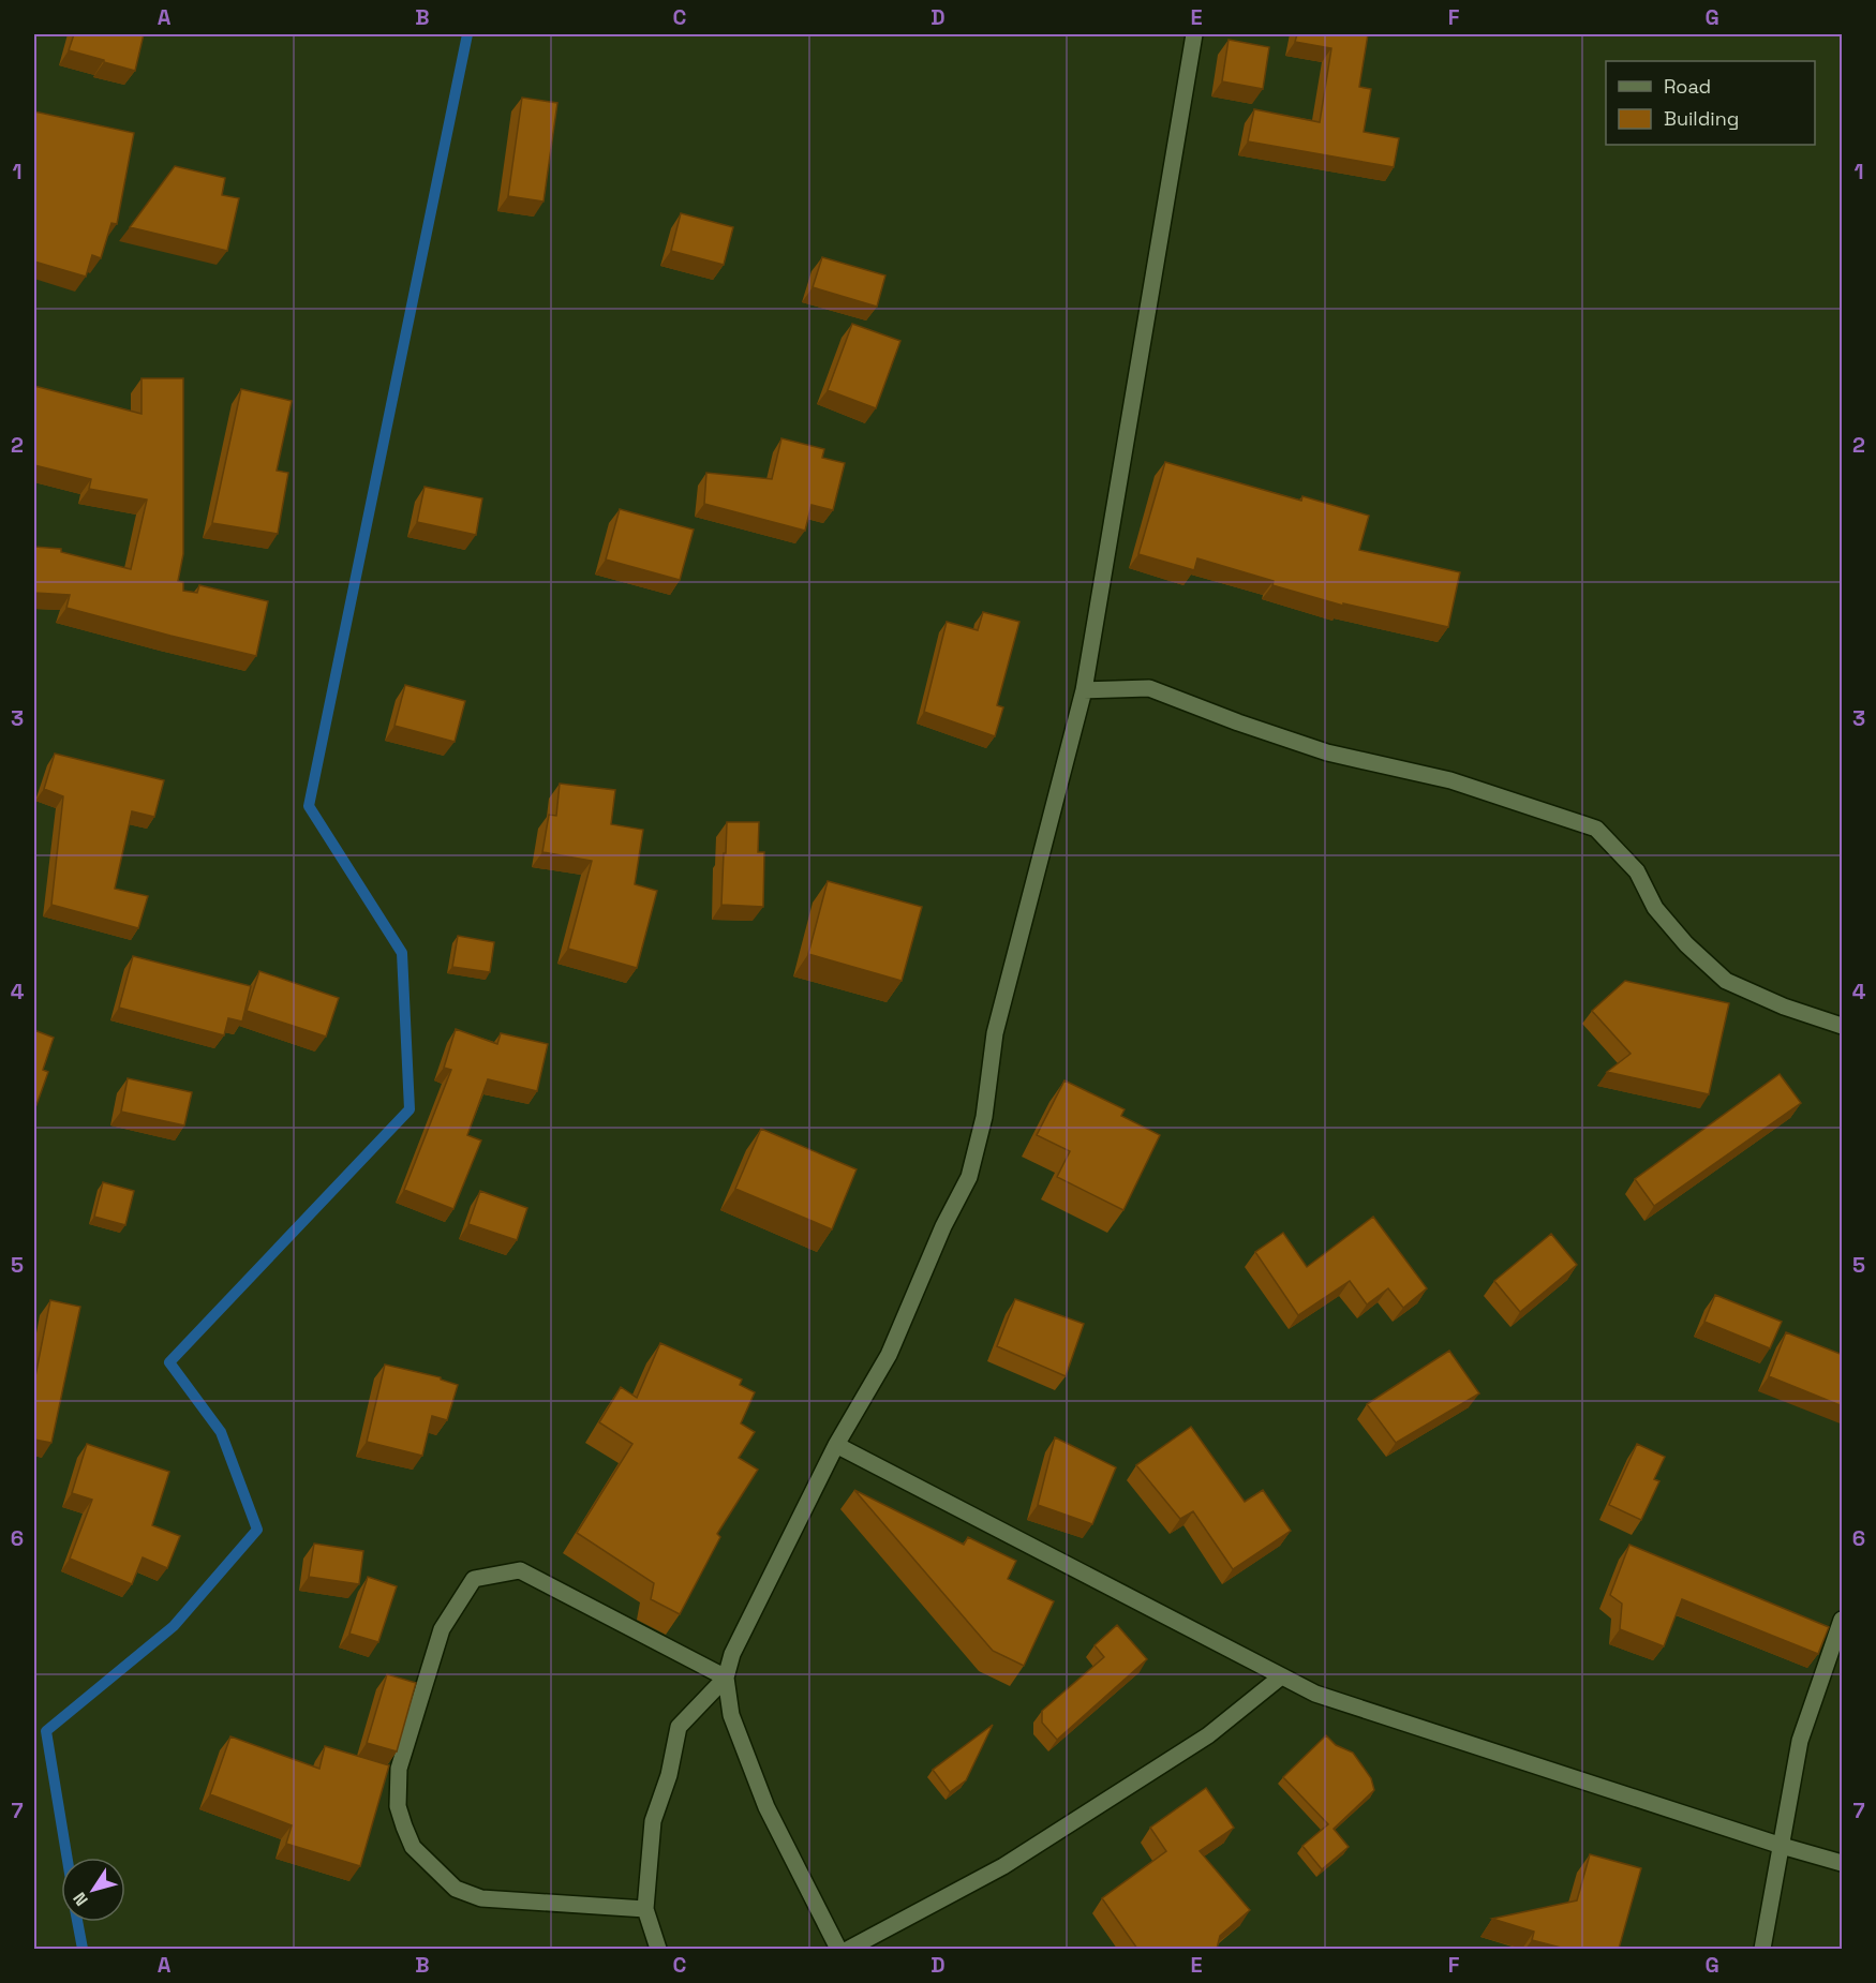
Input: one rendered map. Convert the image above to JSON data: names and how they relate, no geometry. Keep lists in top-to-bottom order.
{
  "legend": ["Road", "Building"],
  "north": "bottom left",
  "grid": {
    "columns": [
      "A",
      "B",
      "C",
      "D",
      "E",
      "F",
      "G"
    ],
    "rows": [
      "1",
      "2",
      "3",
      "4",
      "5",
      "6",
      "7"
    ]
  }
}
